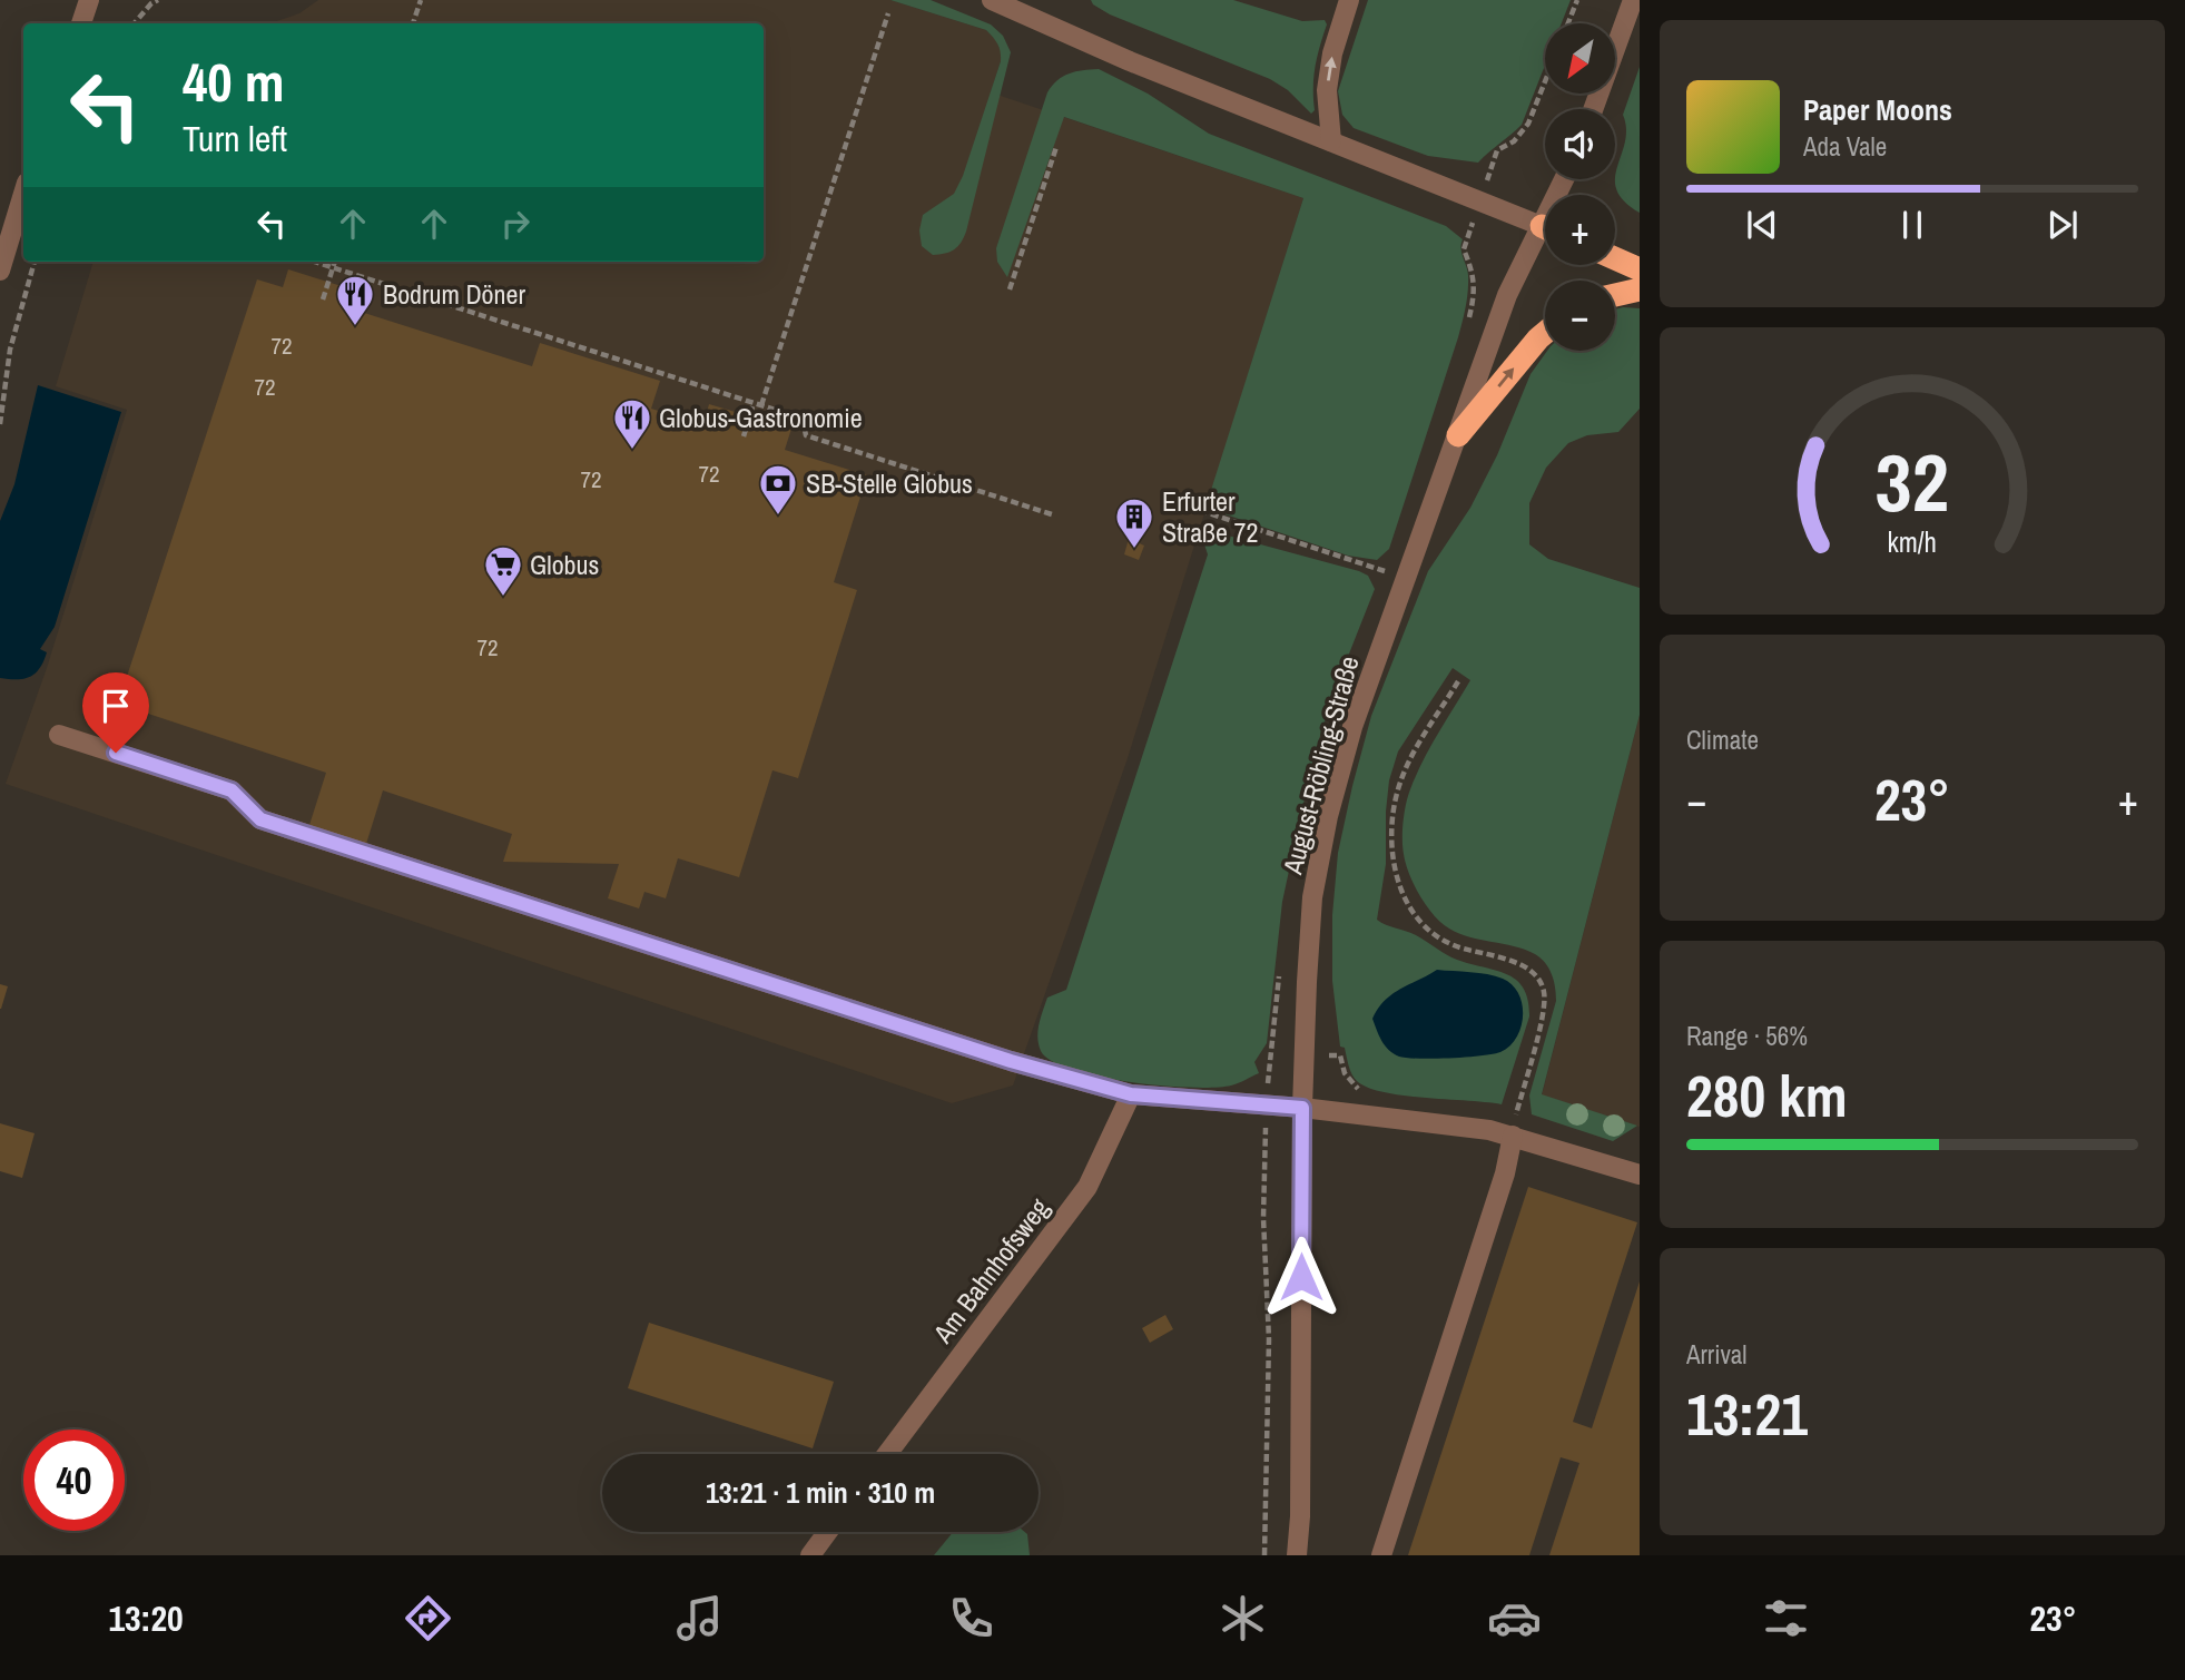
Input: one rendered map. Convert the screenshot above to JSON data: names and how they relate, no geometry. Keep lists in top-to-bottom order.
{
  "streets": {
    "street": ["August-Röbling-Straße", "Am Bahnhofsweg"]
  },
  "places": {
    "restaurant": ["Bodrum Döner", "Globus-Gastronomie"],
    "bank": ["SB-Stelle Globus"],
    "building": ["Erfurter Straße 72"],
    "supermarket": ["Globus"]
  },
  "house_numbers": [
    "72",
    "72",
    "72",
    "72",
    "72"
  ],
  "north": "bottom left",
  "page": {
    "map_buttons": ["+", "−"],
    "turn": ["40 m", "Turn left"],
    "song": ["Paper Moons", "Ada Vale"],
    "tile": [
      "Climate",
      ["Range · 56%", "280 km"],
      ["Arrival", "13:21"]
    ],
    "heat": ["−", "23°", "+"],
    "limit": "40",
    "trip": "13:21 · 1 min · 310 m",
    "tabs": ["13:20", "23°"],
    "gauge": ["32", "km/h"]
  }
}
